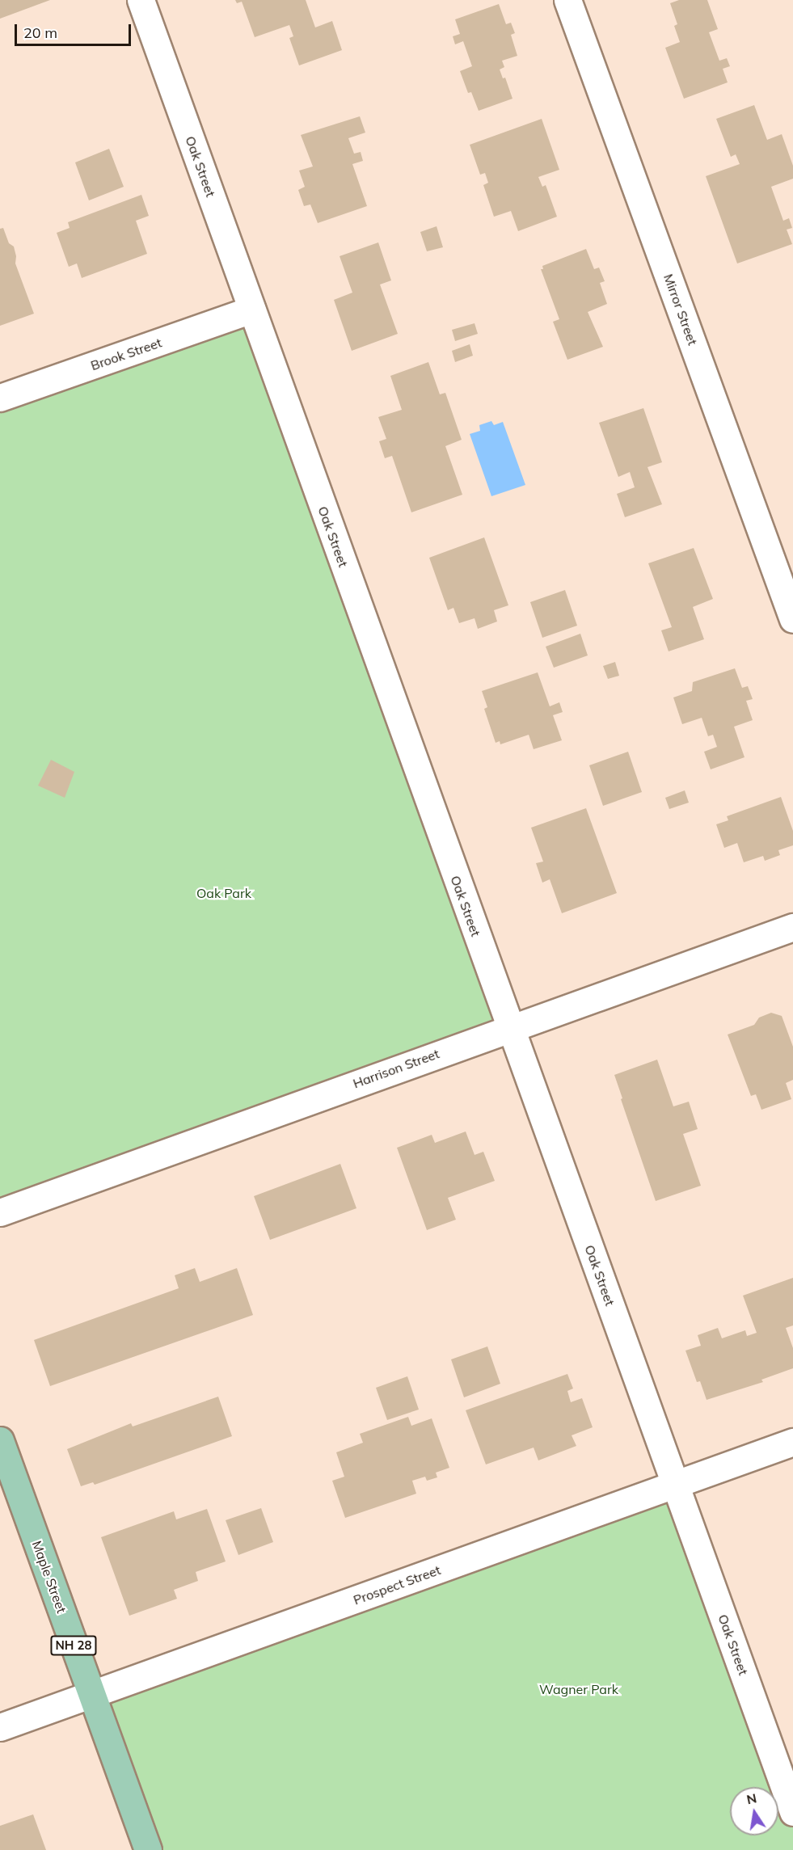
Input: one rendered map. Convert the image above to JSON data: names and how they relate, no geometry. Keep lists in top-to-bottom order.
{
  "streets": {
    "main road": ["Maple Street", "NH 28"],
    "street": [
      "Oak Street",
      "Mirror Street",
      "Brook Street",
      "Harrison Street",
      "Prospect Street"
    ]
  },
  "crossings": [
    ["Oak Street", "Brook Street"],
    ["Oak Street", "Harrison Street"],
    ["Oak Street", "Prospect Street"],
    ["Maple Street", "Prospect Street"]
  ],
  "parks": ["Oak Park", "Wagner Park"],
  "scale_bar": "20 m",
  "north": "top"
}
